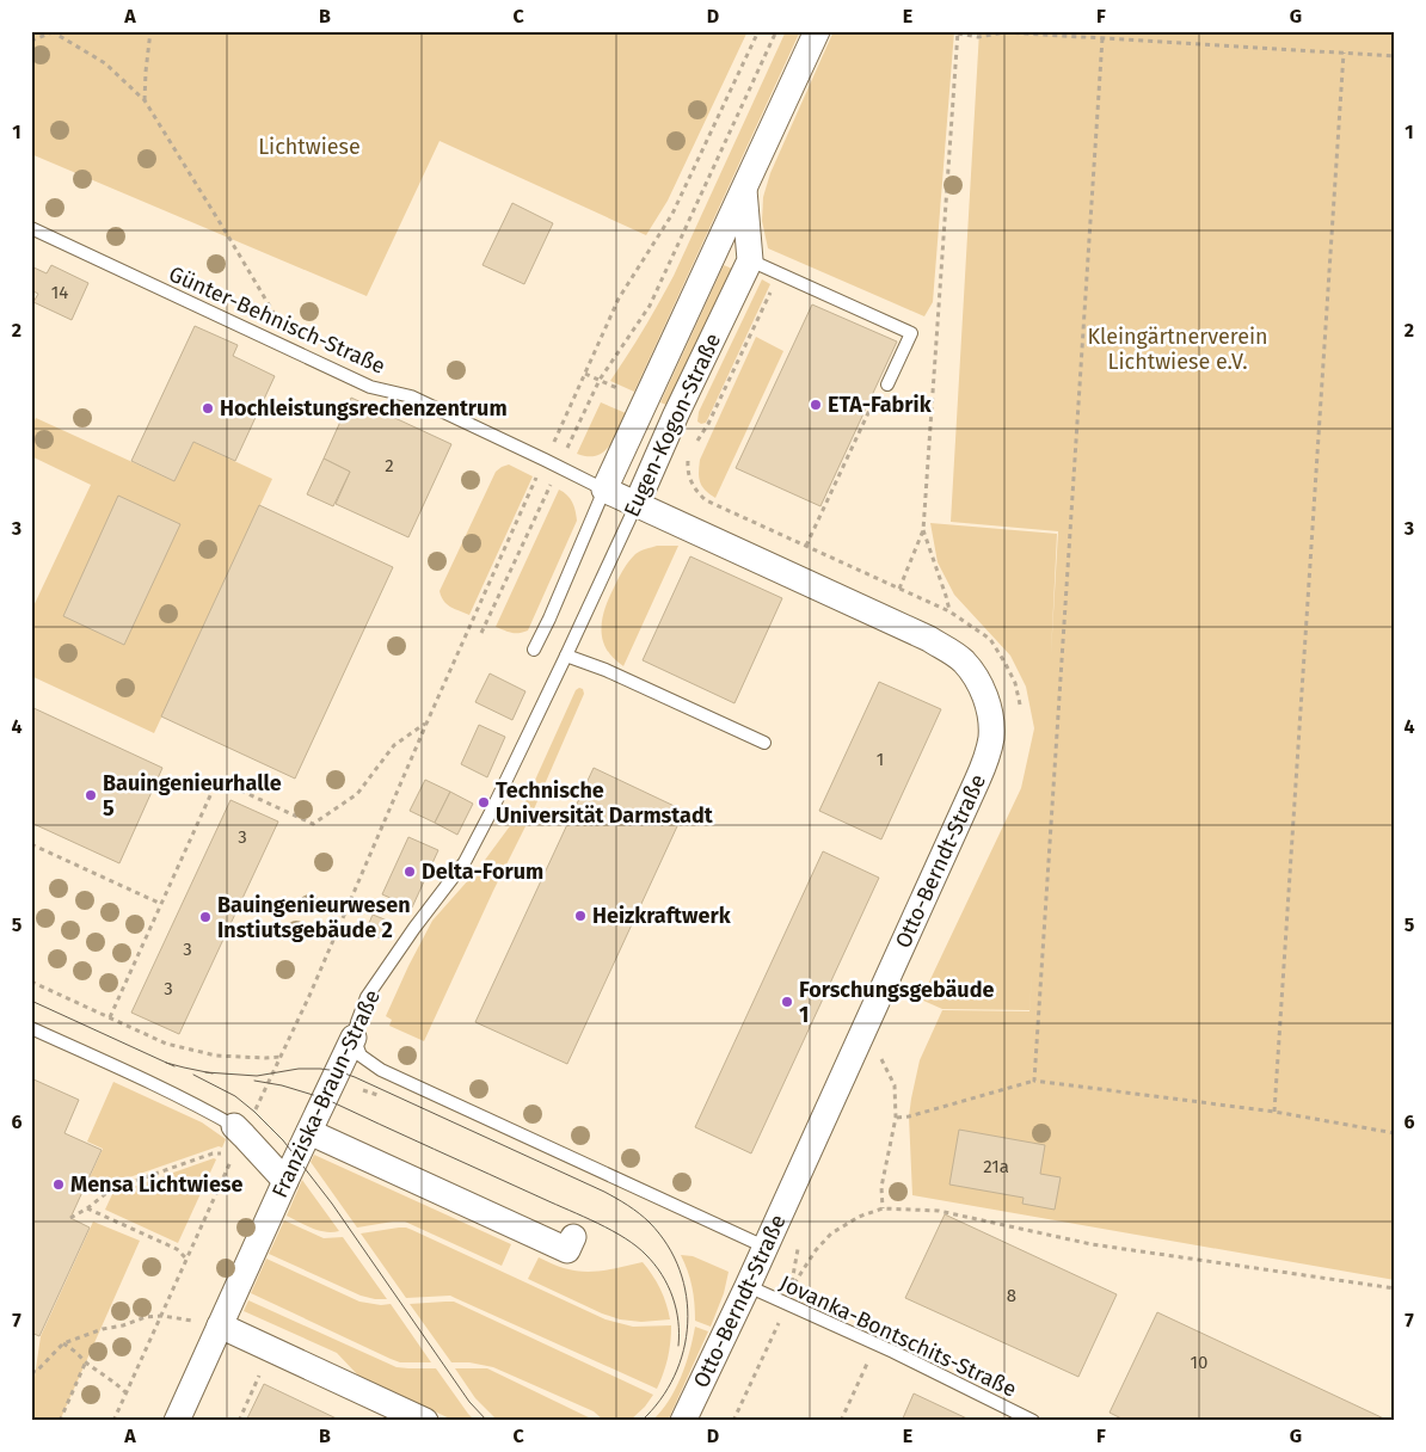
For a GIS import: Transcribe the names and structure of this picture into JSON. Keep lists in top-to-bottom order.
{
  "streets": {
    "street": ["Eugen-Kogon-Straße", "Otto-Berndt-Straße", "Franziska-Braun-Straße"],
    "lane": ["Günter-Behnisch-Straße", "Jovanka-Bontschits-Straße"]
  },
  "crossings": [
    ["Günter-Behnisch-Straße", "Eugen-Kogon-Straße"],
    ["Günter-Behnisch-Straße", "Otto-Berndt-Straße"],
    ["Eugen-Kogon-Straße", "Otto-Berndt-Straße"],
    ["Eugen-Kogon-Straße", "Franziska-Braun-Straße"],
    ["Otto-Berndt-Straße", "Jovanka-Bontschits-Straße"]
  ],
  "parks": ["Lichtwiese", "Kleingärtnerverein Lichtwiese e.V."],
  "places": [
    "ETA-Fabrik",
    "Hochleistungsrechenzentrum",
    "Bauingenieurhalle 5",
    "Technische Universität Darmstadt",
    "Delta-Forum",
    "Heizkraftwerk",
    "Bauingenieurwesen Instiutsgebäude 2",
    "Forschungsgebäude 1",
    "Mensa Lichtwiese"
  ],
  "house_numbers": [
    "14",
    "2",
    "1",
    "3",
    "3",
    "3",
    "21a",
    "8",
    "10"
  ],
  "grid": {
    "columns": [
      "A",
      "B",
      "C",
      "D",
      "E",
      "F",
      "G"
    ],
    "rows": [
      "1",
      "2",
      "3",
      "4",
      "5",
      "6",
      "7"
    ]
  }
}
